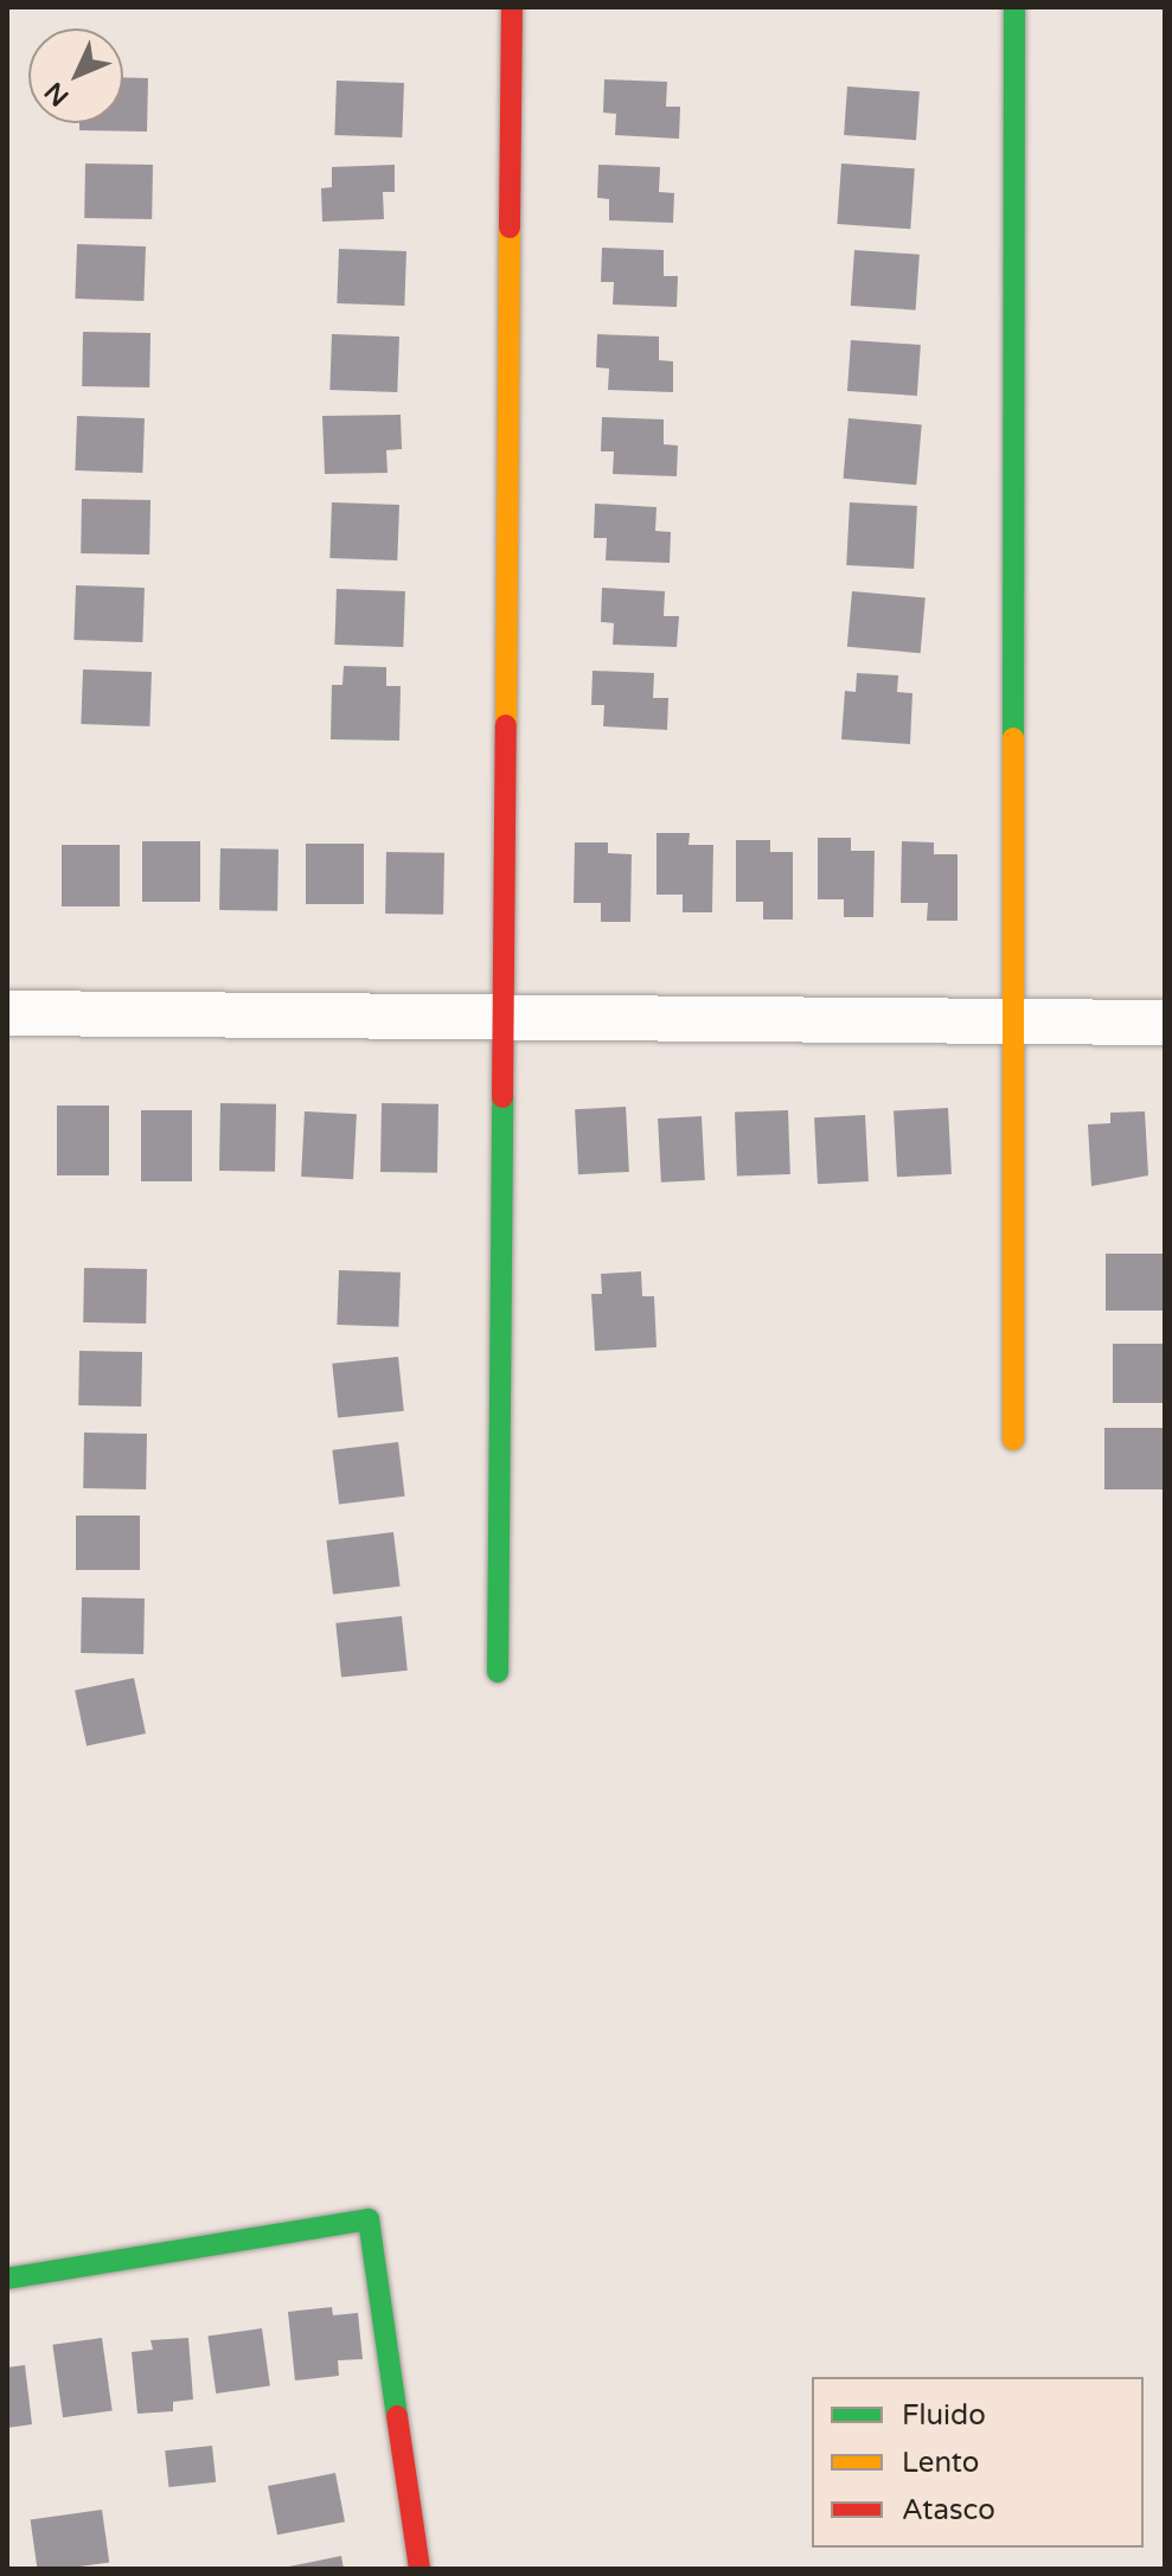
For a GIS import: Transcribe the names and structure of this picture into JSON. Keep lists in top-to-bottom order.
{
  "legend": ["Fluido", "Lento", "Atasco"],
  "north": "bottom left"
}
